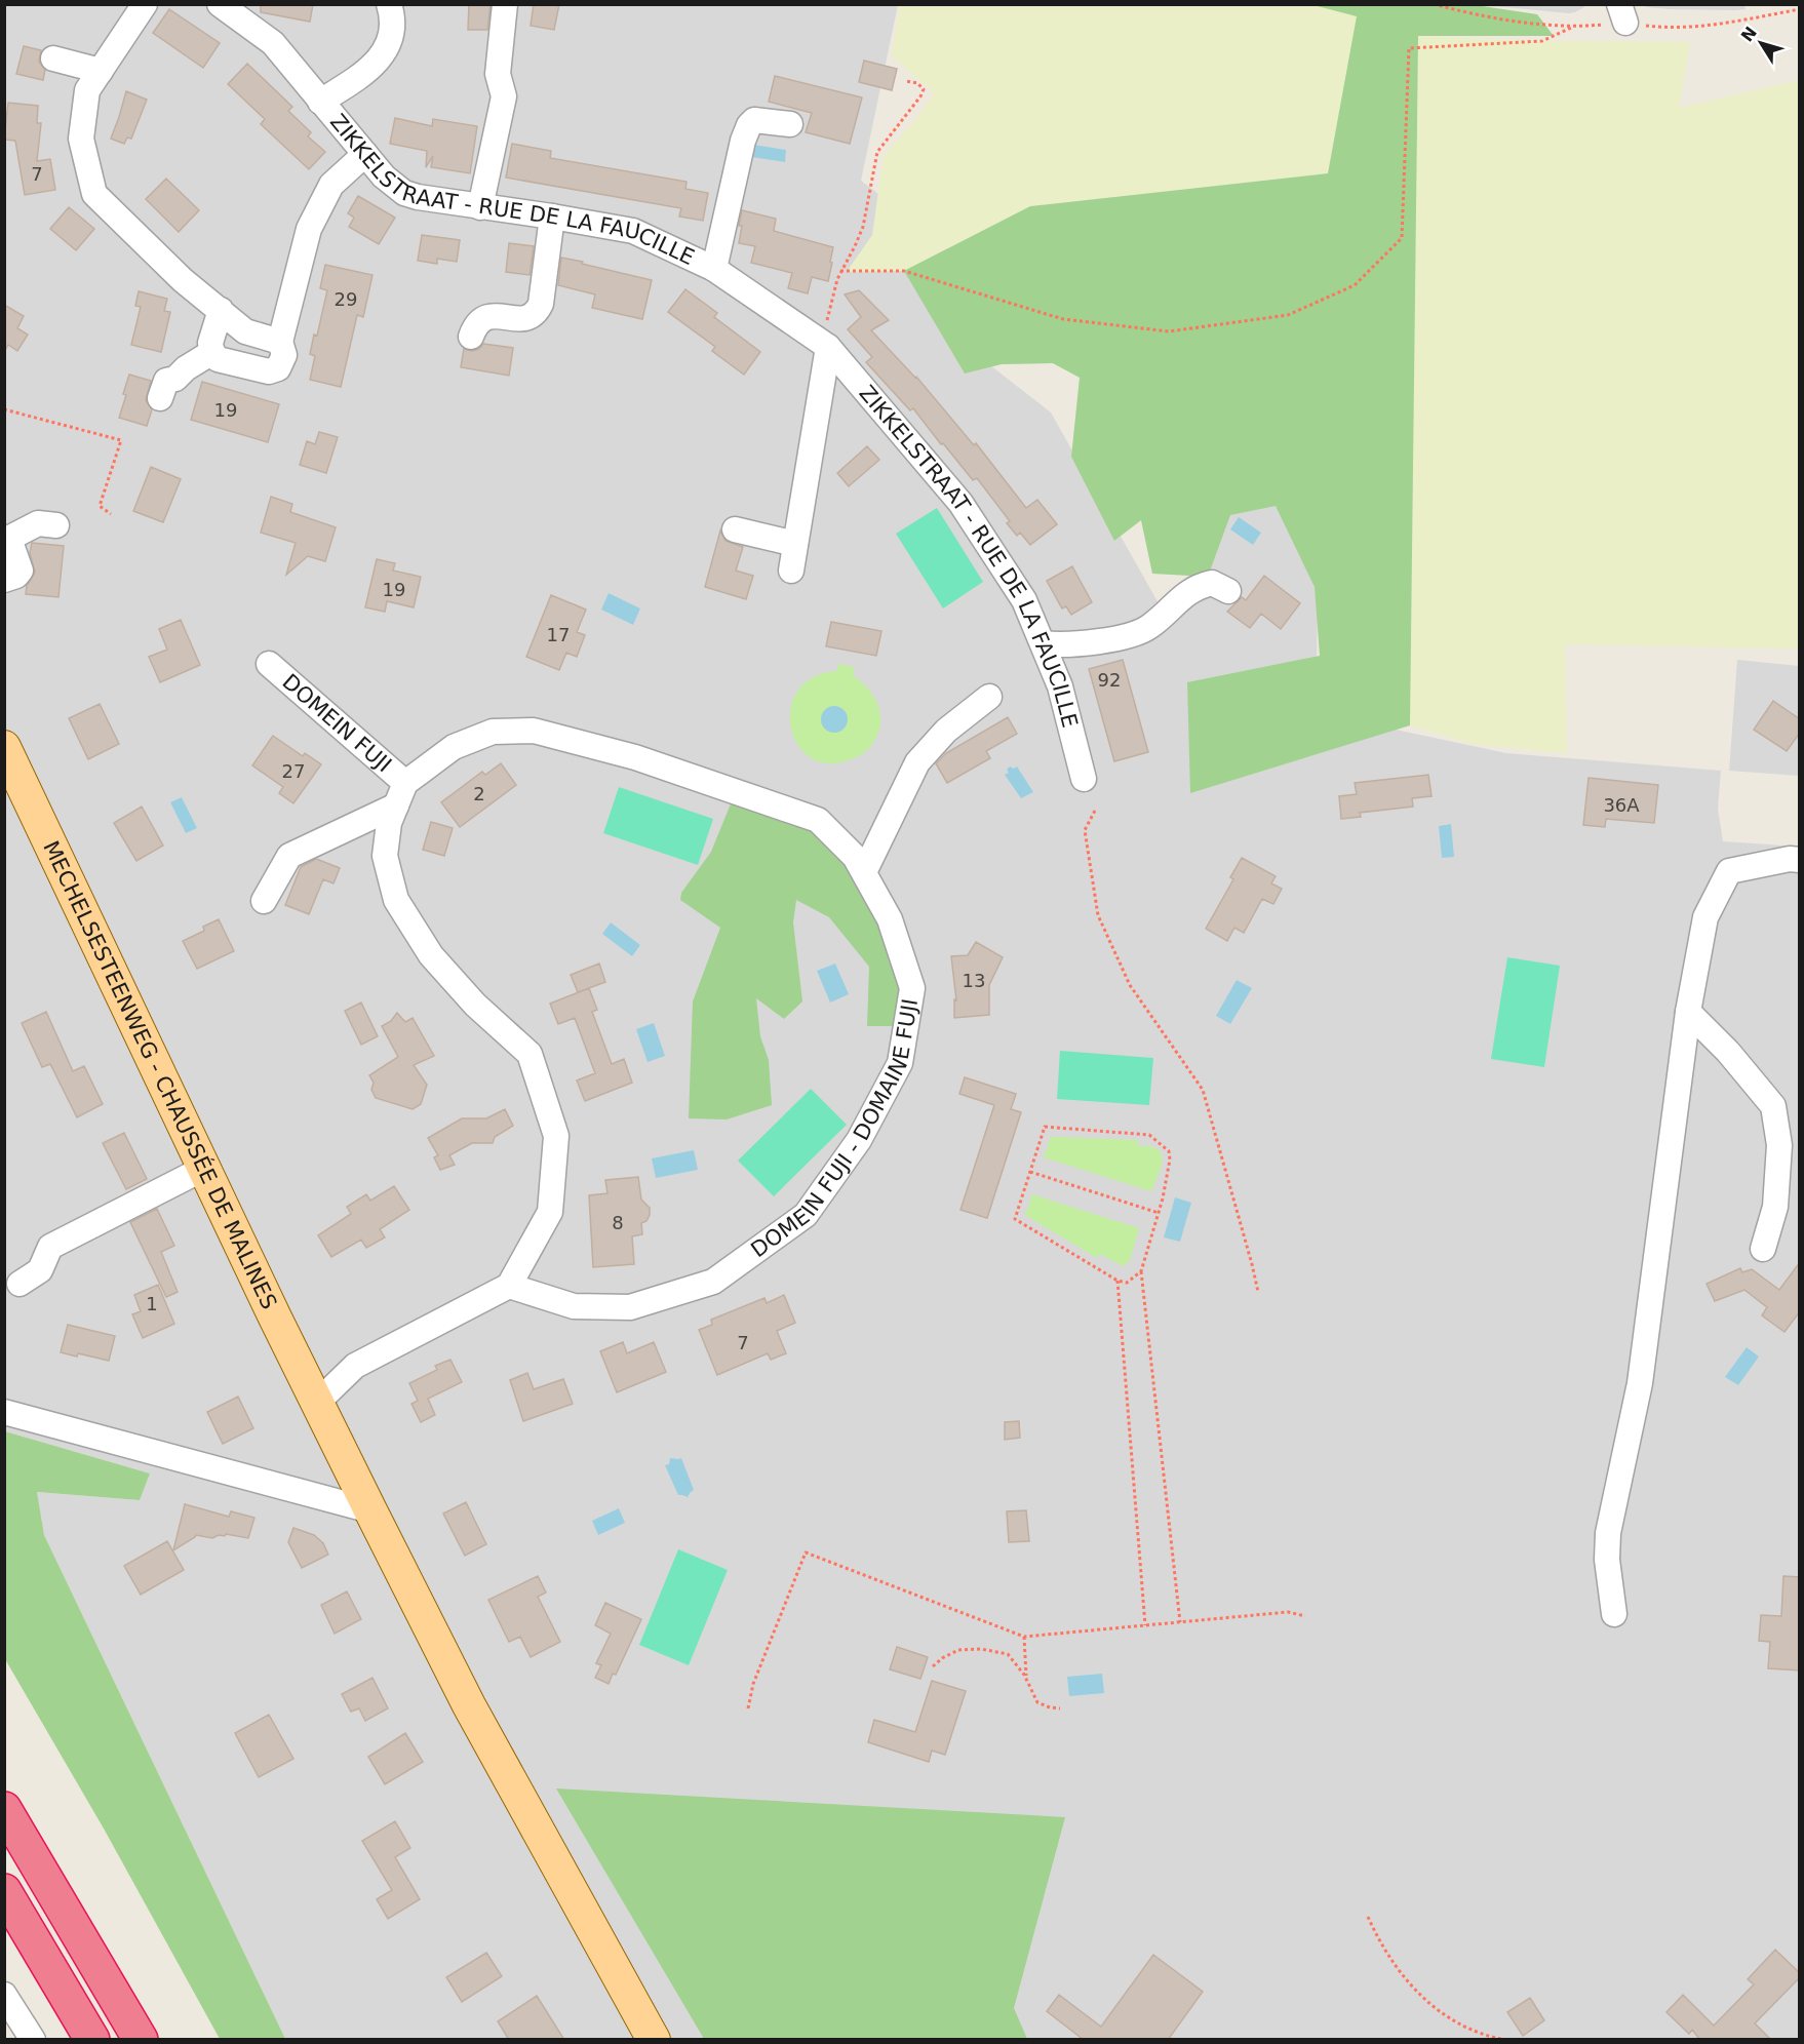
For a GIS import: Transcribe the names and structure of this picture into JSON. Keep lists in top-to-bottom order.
{
  "streets": {
    "main road": ["MECHELSESTEENWEG - CHAUSSÉE DE MALINES"],
    "street": ["ZIKKELSTRAAT - RUE DE LA FAUCILLE", "DOMEIN FUJI", "DOMEIN FUJI - DOMAINE FUJI"]
  },
  "crossings": [
    ["DOMEIN FUJI", "DOMEIN FUJI - DOMAINE FUJI"]
  ],
  "house_numbers": [
    "7",
    "29",
    "19",
    "19",
    "17",
    "92",
    "27",
    "2",
    "36A",
    "13",
    "8",
    "1",
    "7"
  ],
  "north": "top left"
}
